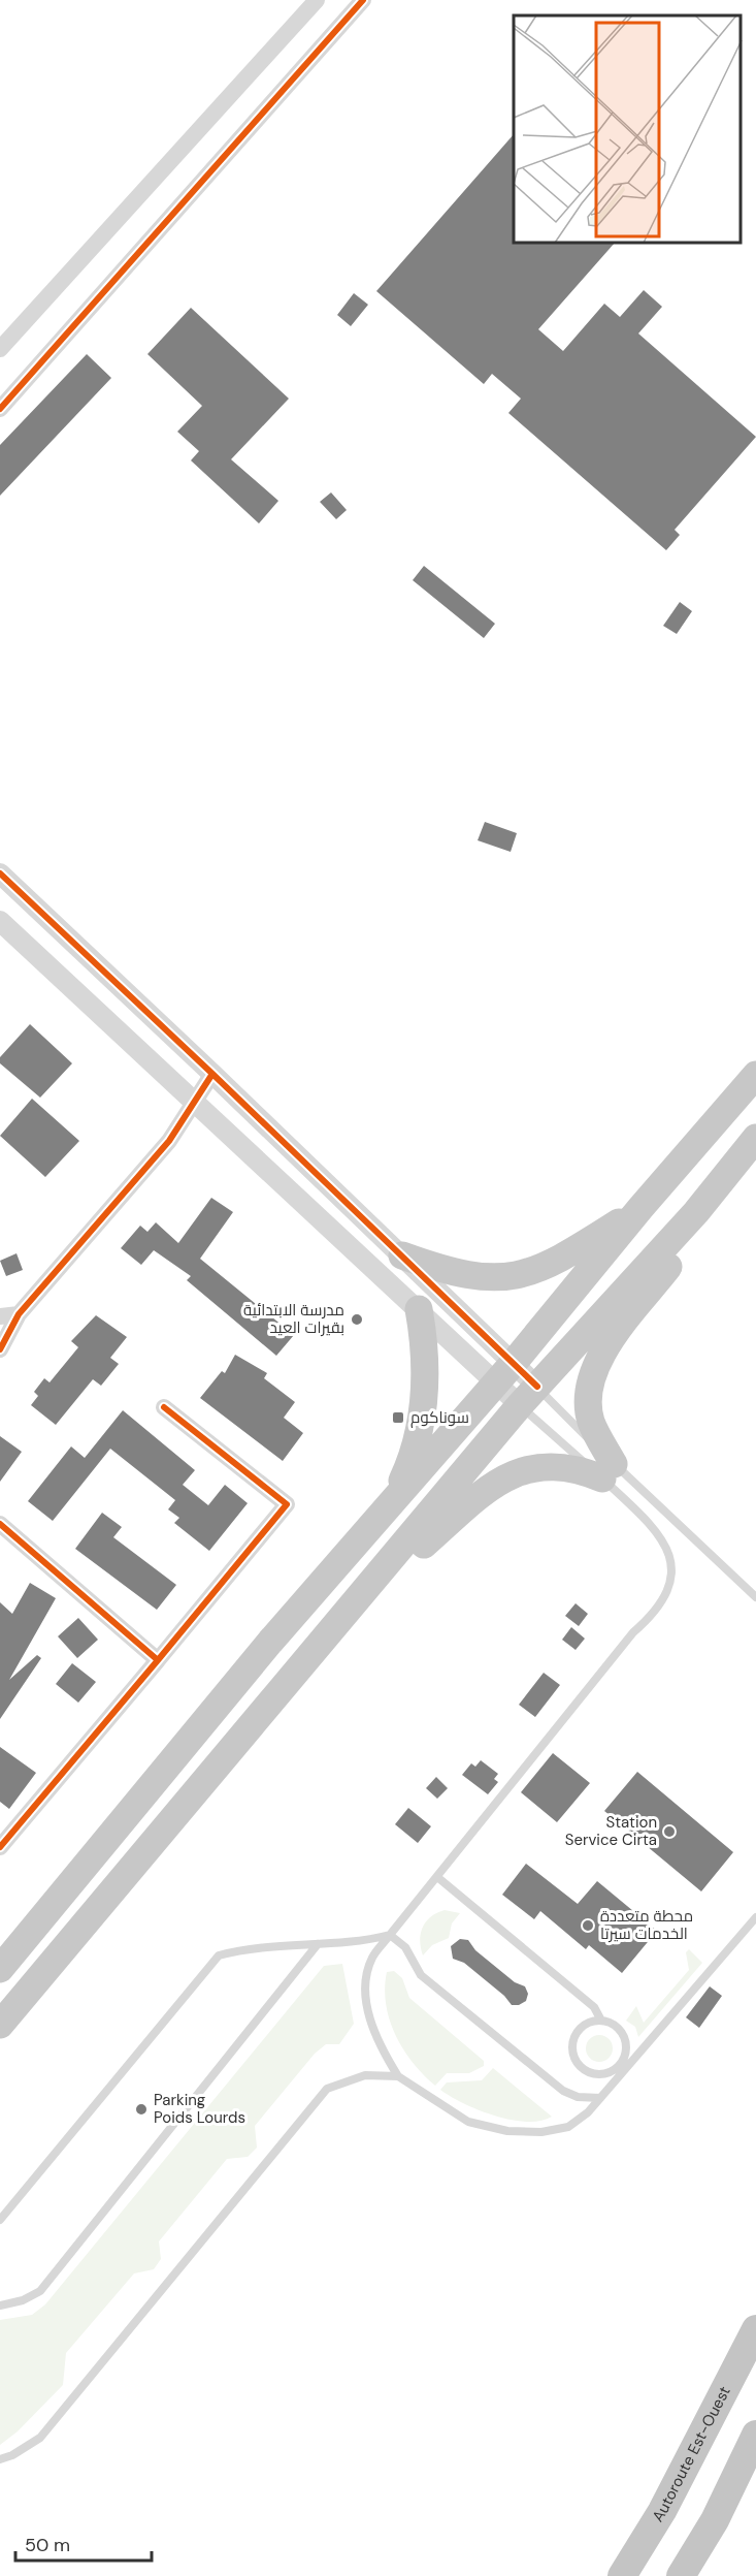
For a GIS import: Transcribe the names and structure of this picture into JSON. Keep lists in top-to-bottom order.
{
  "streets": {
    "highway": ["Autoroute Est-Ouest"]
  },
  "places": {
    "other": [
      "مدرسة الابتدائية بقيرات العيد",
      "Station Service Cirta",
      "محطة متعددة الخدمات سيرتا",
      "Parking Poids Lourds"
    ],
    "transit": ["سوناكوم"]
  },
  "scale_bar": "50 m"
}
